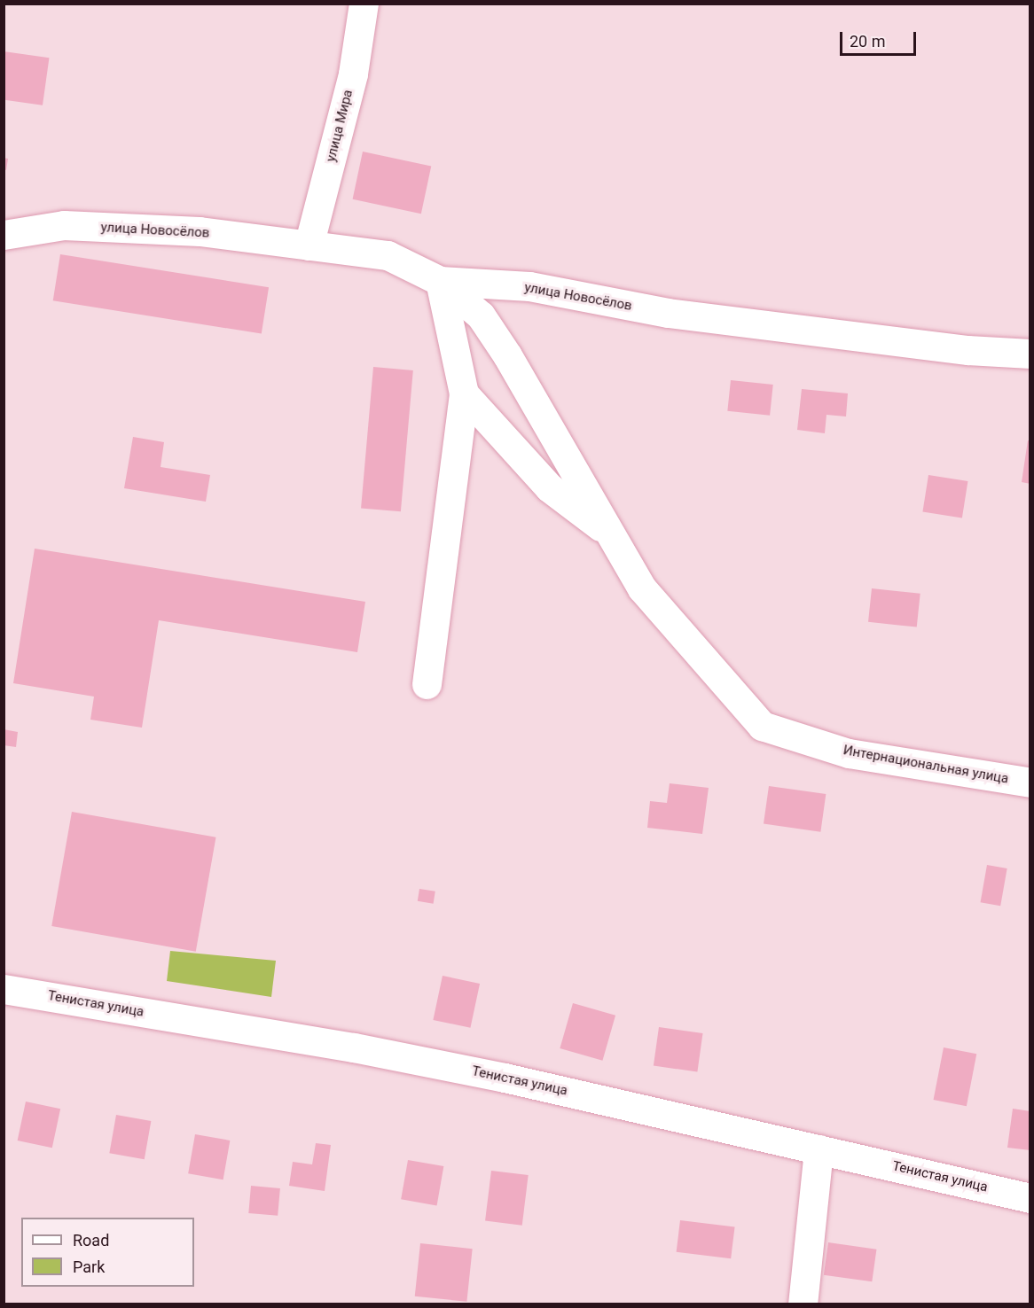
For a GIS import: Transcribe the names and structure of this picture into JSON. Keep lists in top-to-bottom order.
{
  "streets": {
    "street": [
      "улица Мира",
      "улица Новосёлов",
      "Интернациональная улица",
      "Тенистая улица"
    ]
  },
  "crossings": [
    ["улица Мира", "улица Новосёлов"]
  ],
  "legend": ["Road", "Park"],
  "scale_bar": "20 m"
}
